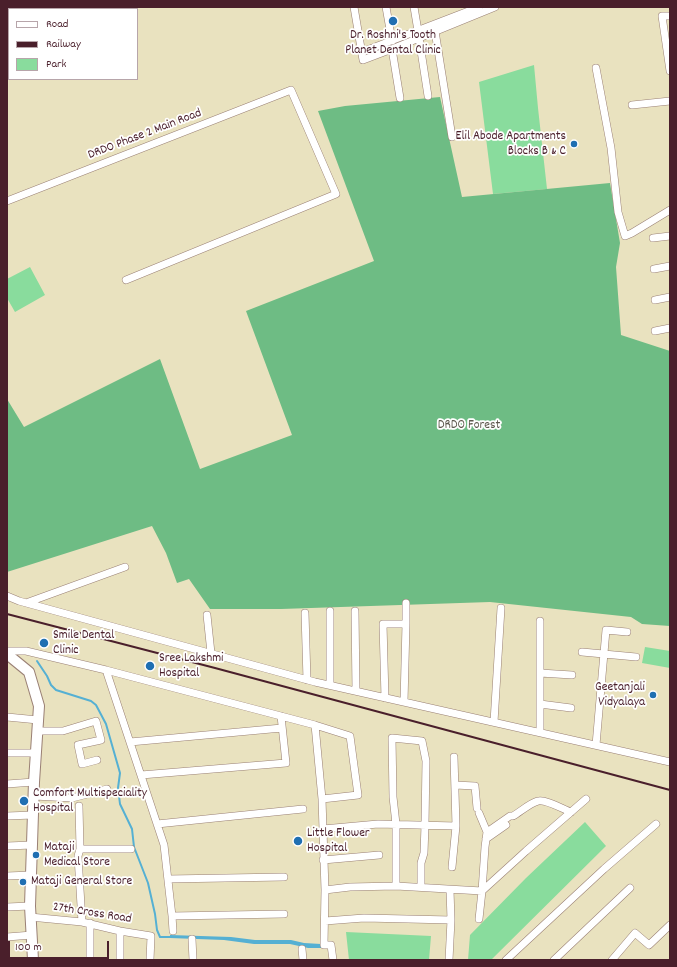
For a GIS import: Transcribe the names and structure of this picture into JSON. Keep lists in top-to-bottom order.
{
  "streets": {
    "street": ["DRDO Phase 2 Main Road", "27th Cross Road"]
  },
  "parks": ["DRDO Forest"],
  "places": [
    "Dr. Roshni's Tooth Planet Dental Clinic",
    "Elil Abode Apartments Blocks B & C",
    "Smile Dental Clinic",
    "Sree Lakshmi Hospital",
    "Geetanjali Vidyalaya",
    "Comfort Multispeciality Hospital",
    "Little Flower Hospital",
    "Mataji Medical Store",
    "Mataji General Store"
  ],
  "legend": ["Road", "Railway", "Park"],
  "scale_bar": "100 m"
}
